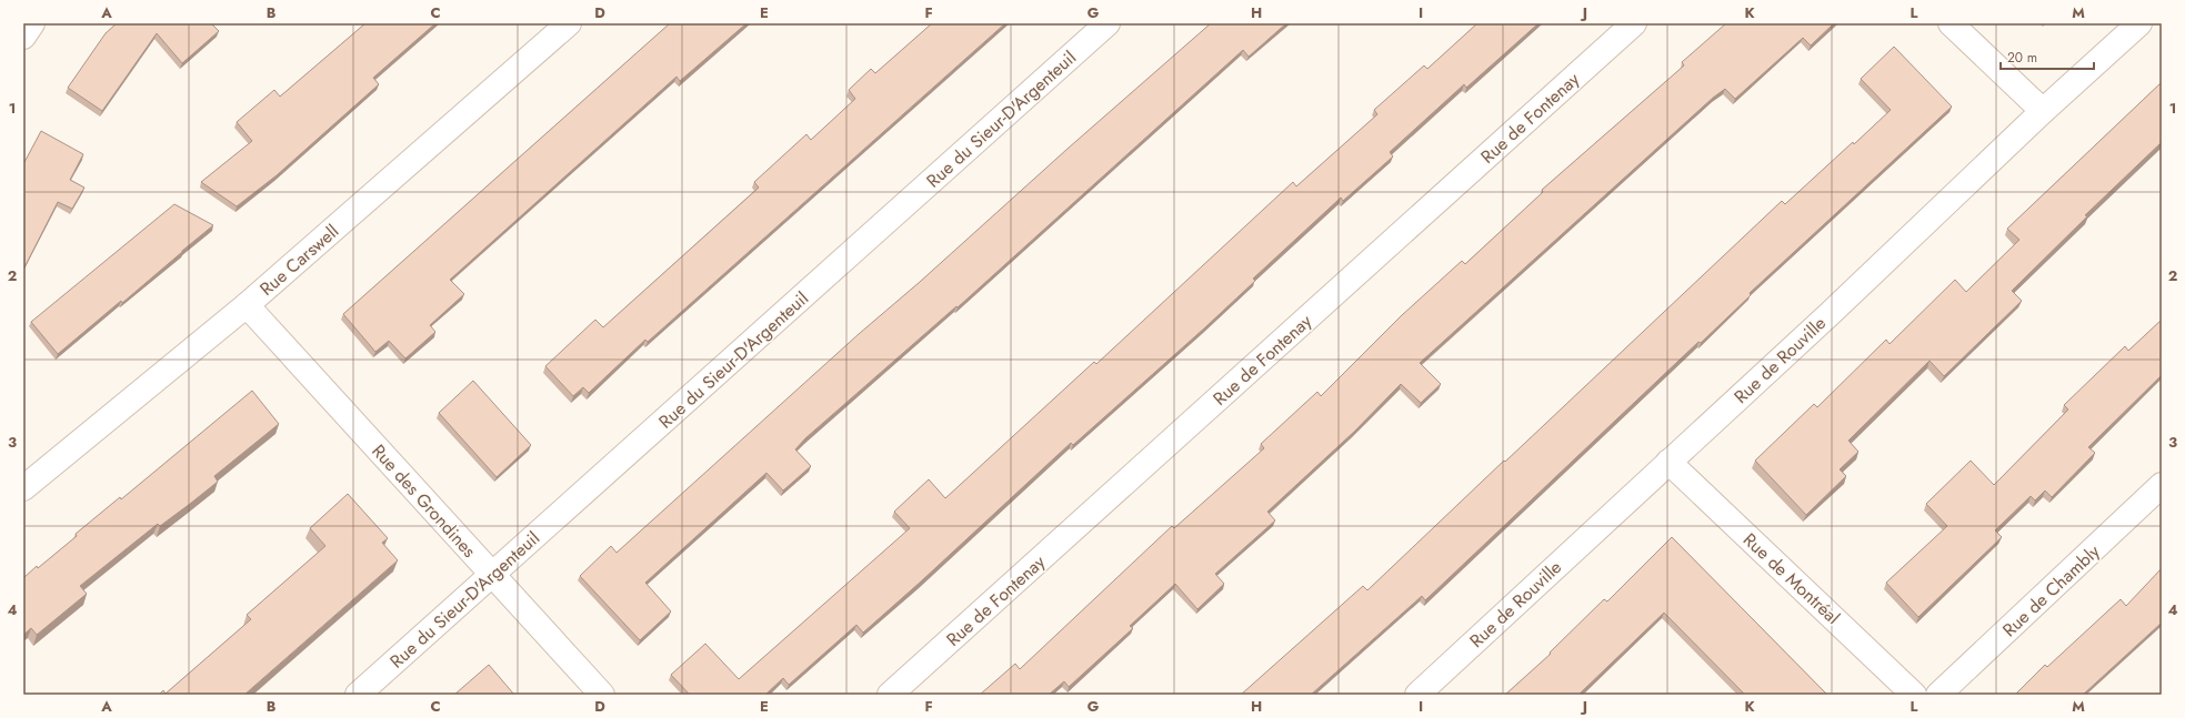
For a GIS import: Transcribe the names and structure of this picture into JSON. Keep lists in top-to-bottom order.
{
  "streets": {
    "street": [
      "Rue de Fontenay",
      "Rue du Sieur-D'Argenteuil",
      "Rue Carswell",
      "Rue de Rouville",
      "Rue des Grondines",
      "Rue de Montréal",
      "Rue de Chambly"
    ]
  },
  "crossings": [
    ["Rue du Sieur-D'Argenteuil", "Rue des Grondines"],
    ["Rue Carswell", "Rue des Grondines"],
    ["Rue de Rouville", "Rue de Montréal"]
  ],
  "scale_bar": "20 m",
  "grid": {
    "columns": [
      "A",
      "B",
      "C",
      "D",
      "E",
      "F",
      "G",
      "H",
      "I",
      "J",
      "K",
      "L",
      "M"
    ],
    "rows": [
      "1",
      "2",
      "3",
      "4"
    ]
  }
}
